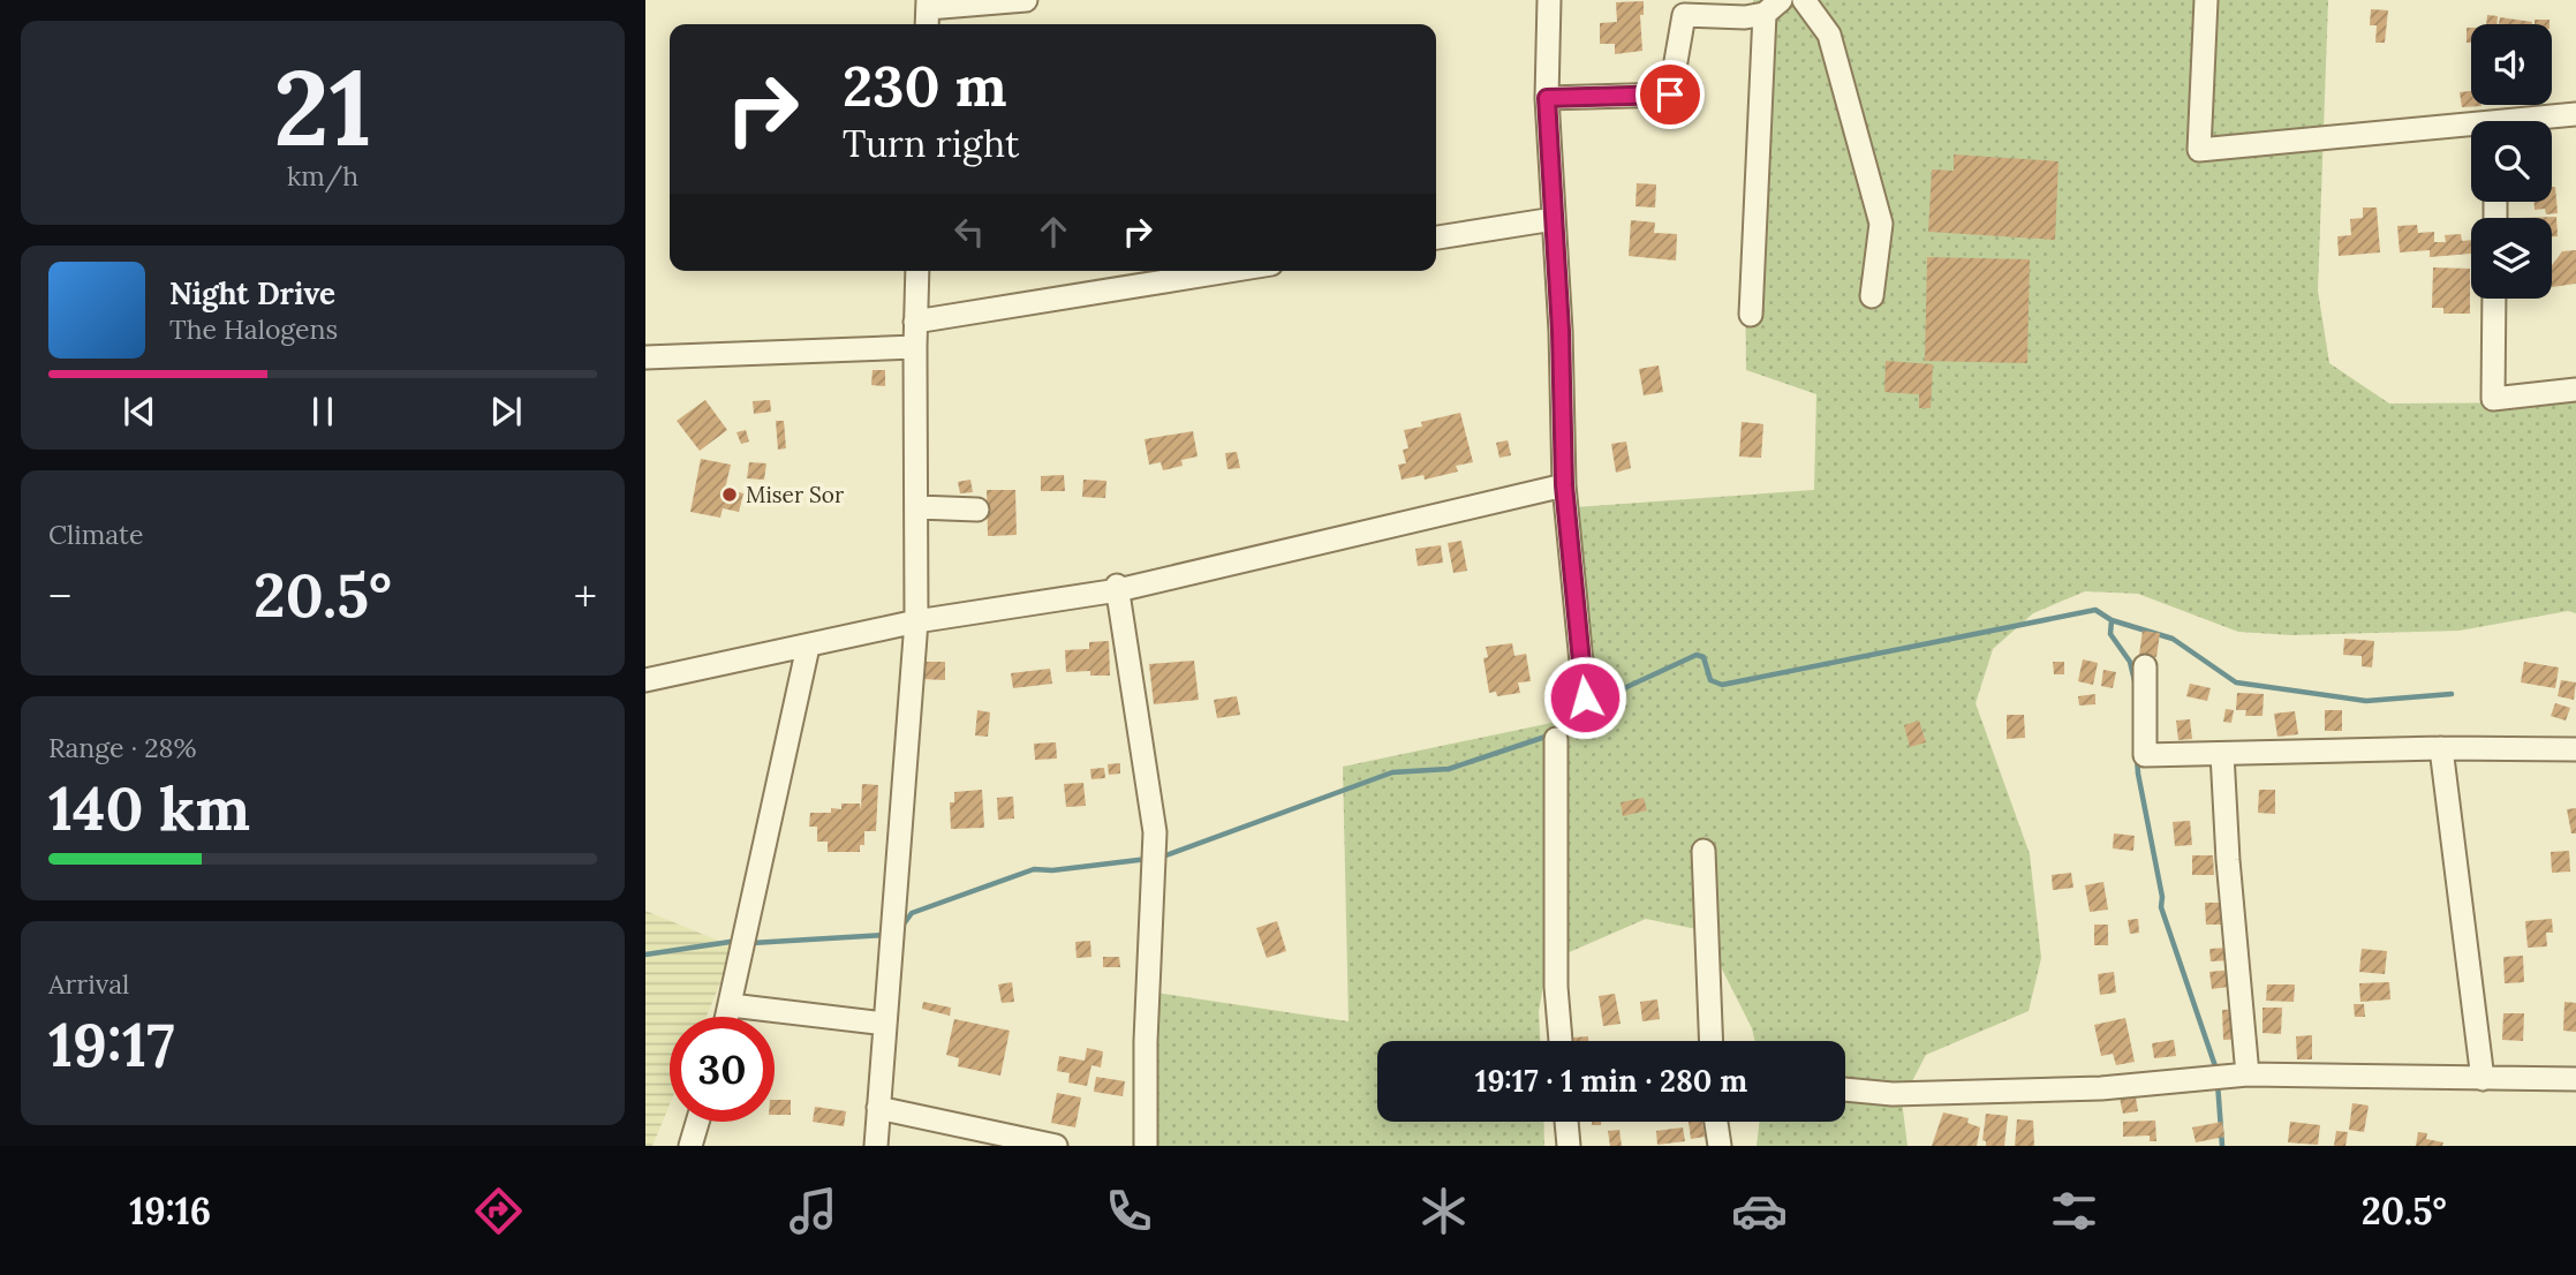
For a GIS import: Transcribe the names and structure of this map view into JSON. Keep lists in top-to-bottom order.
{
  "places": ["Miser Sor"],
  "page": {
    "tile": [
      ["21", "km/h"],
      "Climate",
      ["Range · 28%", "140 km"],
      ["Arrival", "19:17"]
    ],
    "turn": ["230 m", "Turn right"],
    "song": ["Night Drive", "The Halogens"],
    "heat": ["−", "20.5°", "+"],
    "limit": "30",
    "trip": "19:17 · 1 min · 280 m",
    "tabs": ["19:16", "20.5°"]
  }
}
